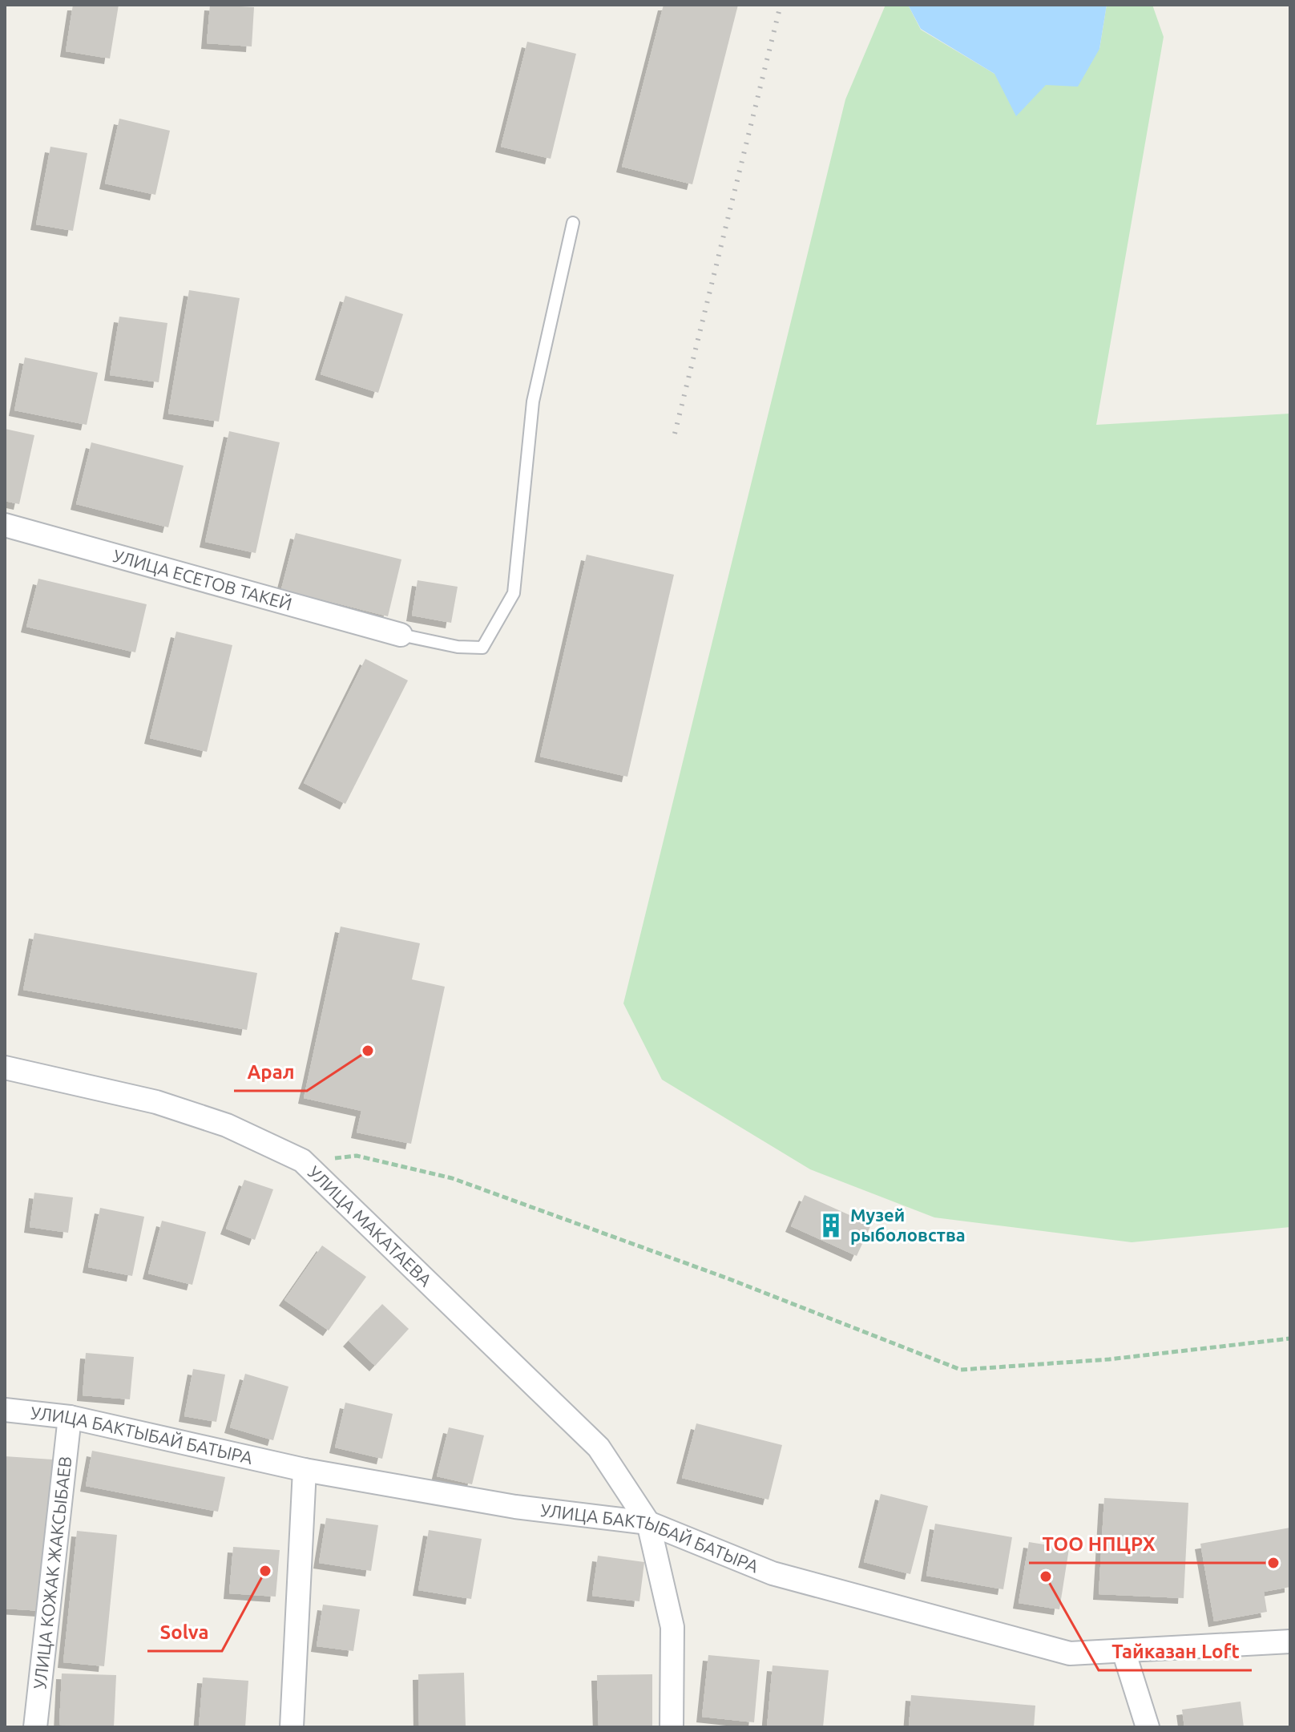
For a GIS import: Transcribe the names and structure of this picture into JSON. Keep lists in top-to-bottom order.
{
  "streets": {
    "street": [
      "УЛИЦА ЕСЕТОВ ТАКЕЙ",
      "УЛИЦА МАКАТАЕВА",
      "УЛИЦА БАКТЫБАЙ БАТЫРА",
      "УЛИЦА КОЖАК ЖАКСЫБАЕВ"
    ]
  },
  "crossings": [
    ["УЛИЦА МАКАТАЕВА", "УЛИЦА БАКТЫБАЙ БАТЫРА"],
    ["УЛИЦА БАКТЫБАЙ БАТЫРА", "УЛИЦА КОЖАК ЖАКСЫБАЕВ"]
  ],
  "places": {
    "other": [
      "Арал",
      "ТОО НПЦРХ",
      "Solva",
      "Тайказан Loft"
    ],
    "building": ["Музей рыболовства"]
  }
}
